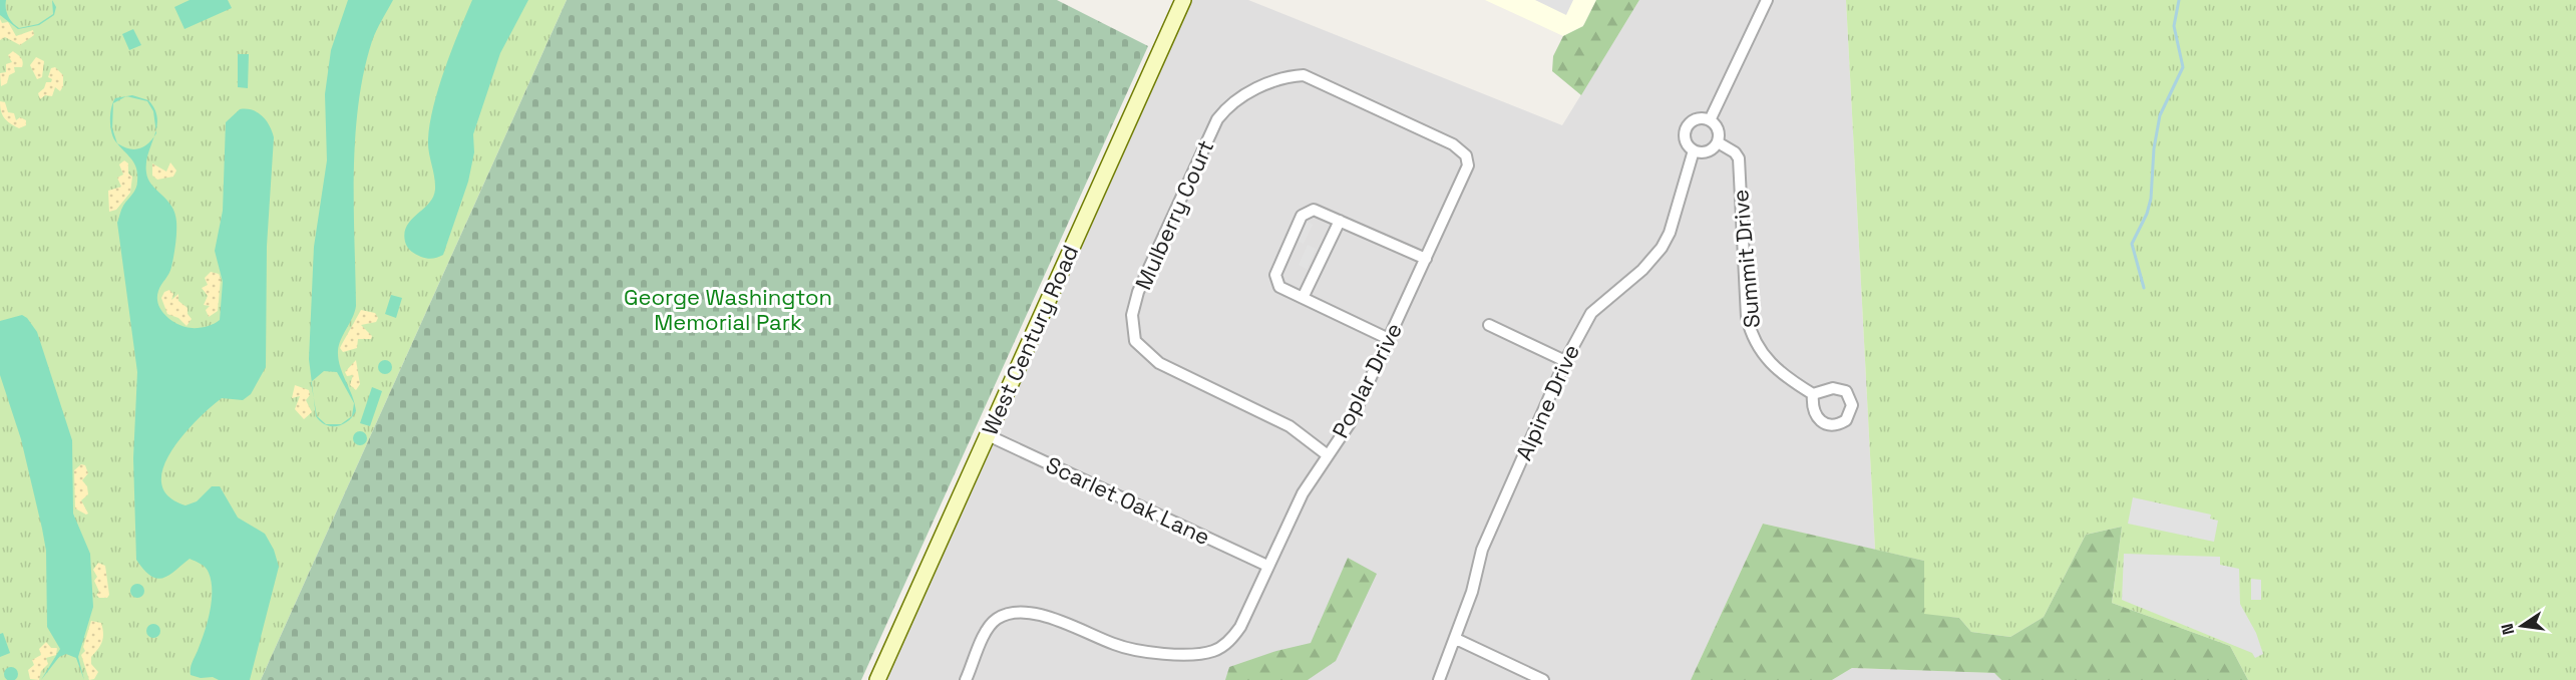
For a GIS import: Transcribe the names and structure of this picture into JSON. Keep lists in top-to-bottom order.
{
  "streets": {
    "main road": ["West Century Road"],
    "street": [
      "Mulberry Court",
      "Summit Drive",
      "Poplar Drive",
      "Alpine Drive",
      "Scarlet Oak Lane"
    ]
  },
  "crossings": [
    ["Mulberry Court", "Poplar Drive"],
    ["Summit Drive", "Alpine Drive"],
    ["West Century Road", "Scarlet Oak Lane"],
    ["Poplar Drive", "Scarlet Oak Lane"]
  ],
  "parks": ["George Washington Memorial Park"],
  "north": "left"
}
